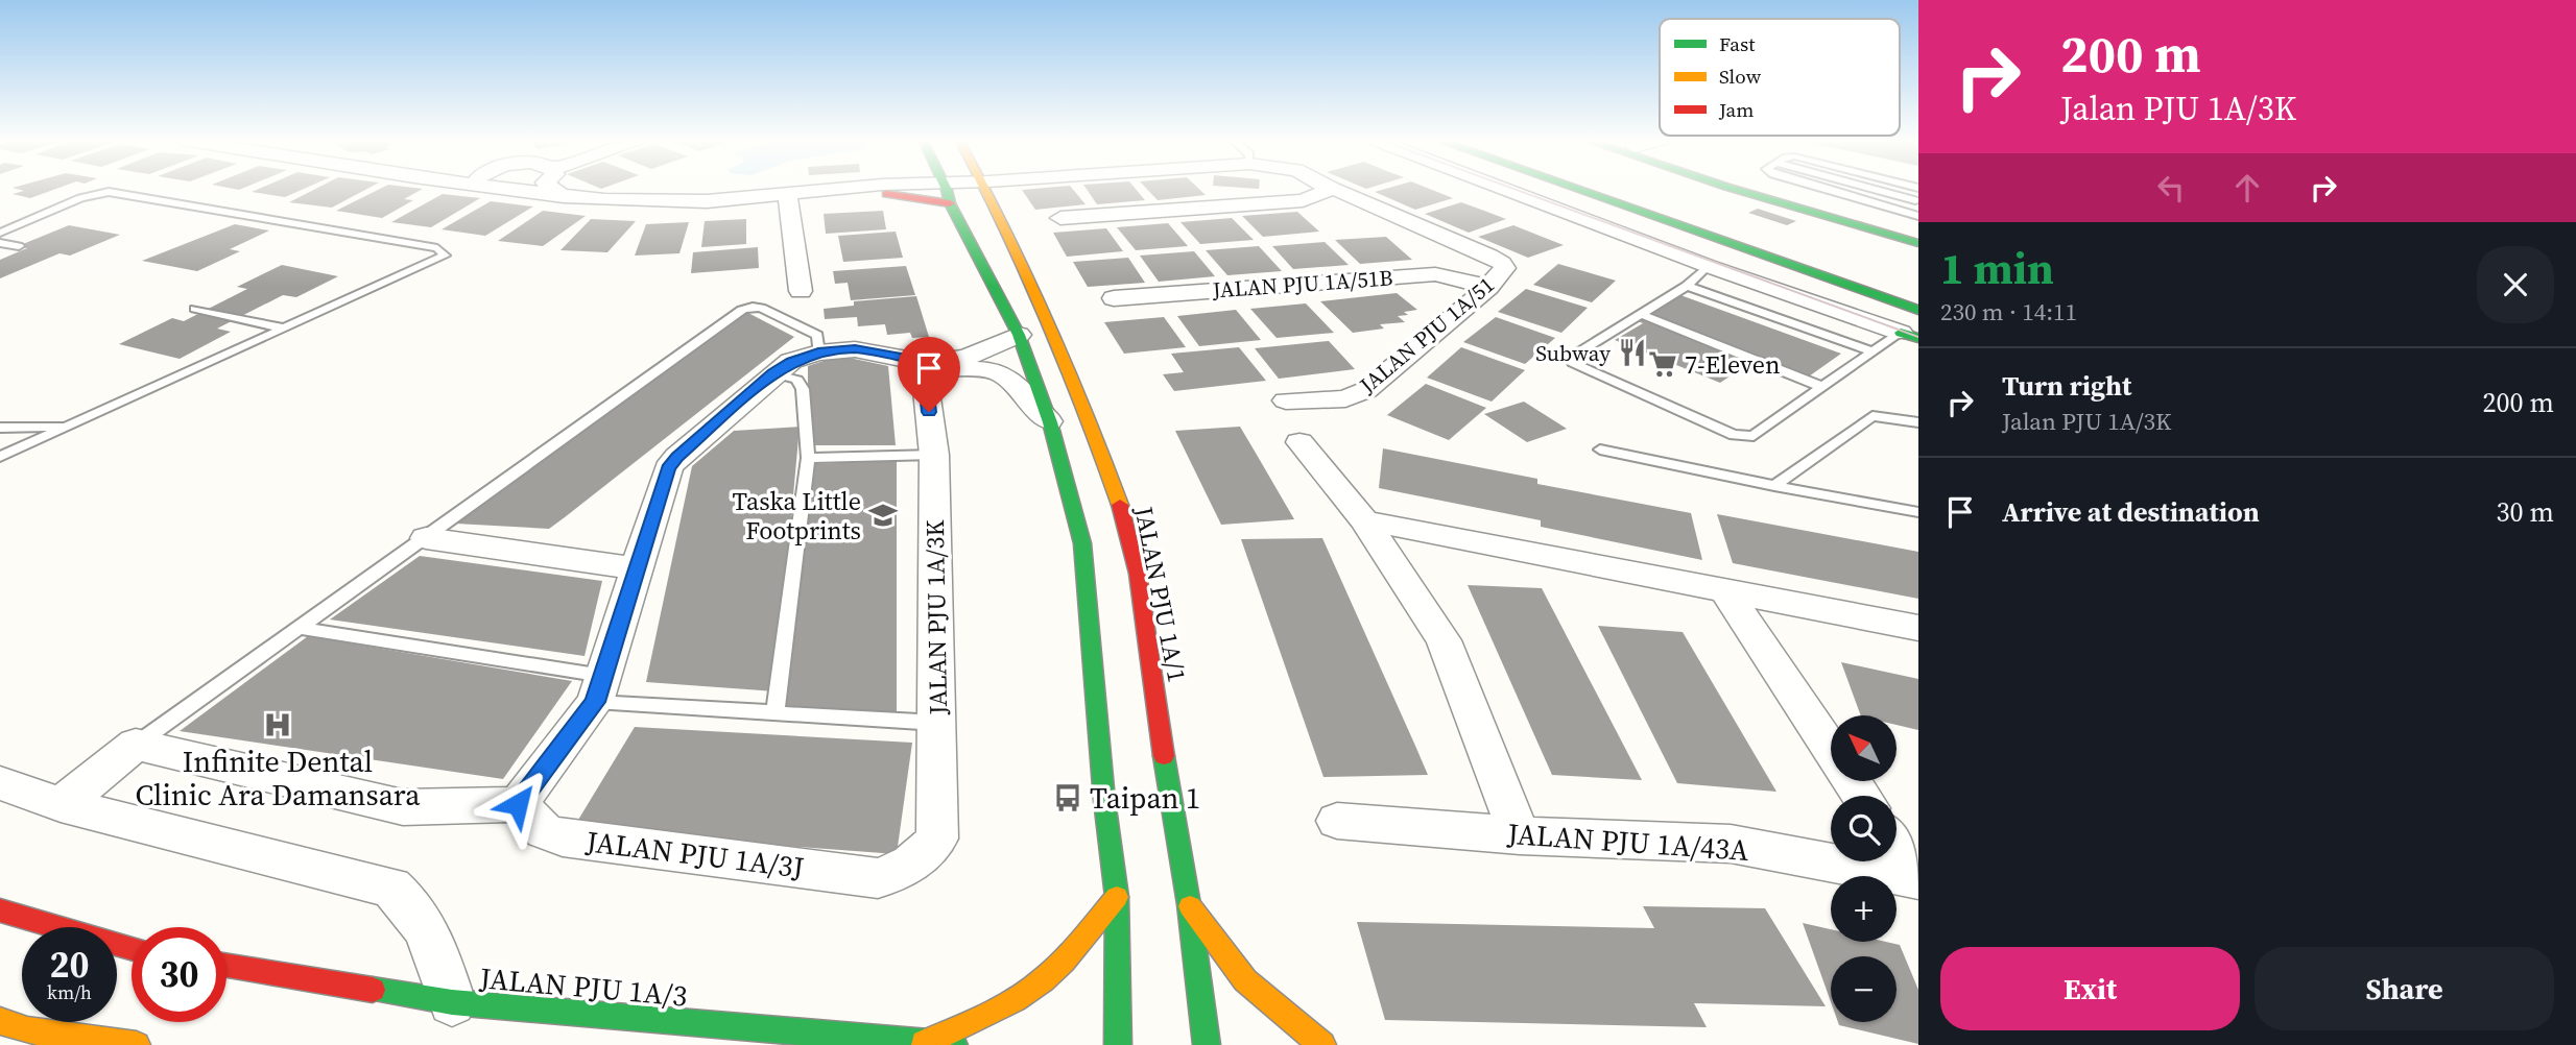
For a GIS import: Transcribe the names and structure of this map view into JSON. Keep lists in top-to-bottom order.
{
  "streets": {
    "main road": ["JALAN PJU 1A/1", "JALAN PJU 1A/3"],
    "street": [
      "JALAN PJU 1A/51B",
      "JALAN PJU 1A/51",
      "JALAN PJU 1A/3K",
      "JALAN PJU 1A/43A",
      "JALAN PJU 1A/3J"
    ]
  },
  "crossings": [
    ["JALAN PJU 1A/51B", "JALAN PJU 1A/51"],
    ["JALAN PJU 1A/3K", "JALAN PJU 1A/3J"]
  ],
  "places": {
    "restaurant": ["Subway"],
    "supermarket": ["7-Eleven"],
    "school or university": ["Taska Little Footprints"],
    "hospital": ["Infinite Dental Clinic Ara Damansara"],
    "bus stop": ["Taipan 1"]
  },
  "legend": ["Fast", "Slow", "Jam"],
  "north": "top left",
  "page": {
    "turn": ["200 m", "Jalan PJU 1A/3K"],
    "heading": ["1 min", "230 m · 14:11"],
    "list": [
      {
        "name": "Turn right",
        "note": "Jalan PJU 1A/3K",
        "value": "200 m"
      },
      {
        "name": "Arrive at destination",
        "value": "30 m"
      }
    ],
    "map_buttons": ["+", "−"],
    "speed": "20 km/h",
    "limit": "30",
    "buttons": ["Exit", "Share"]
  }
}
